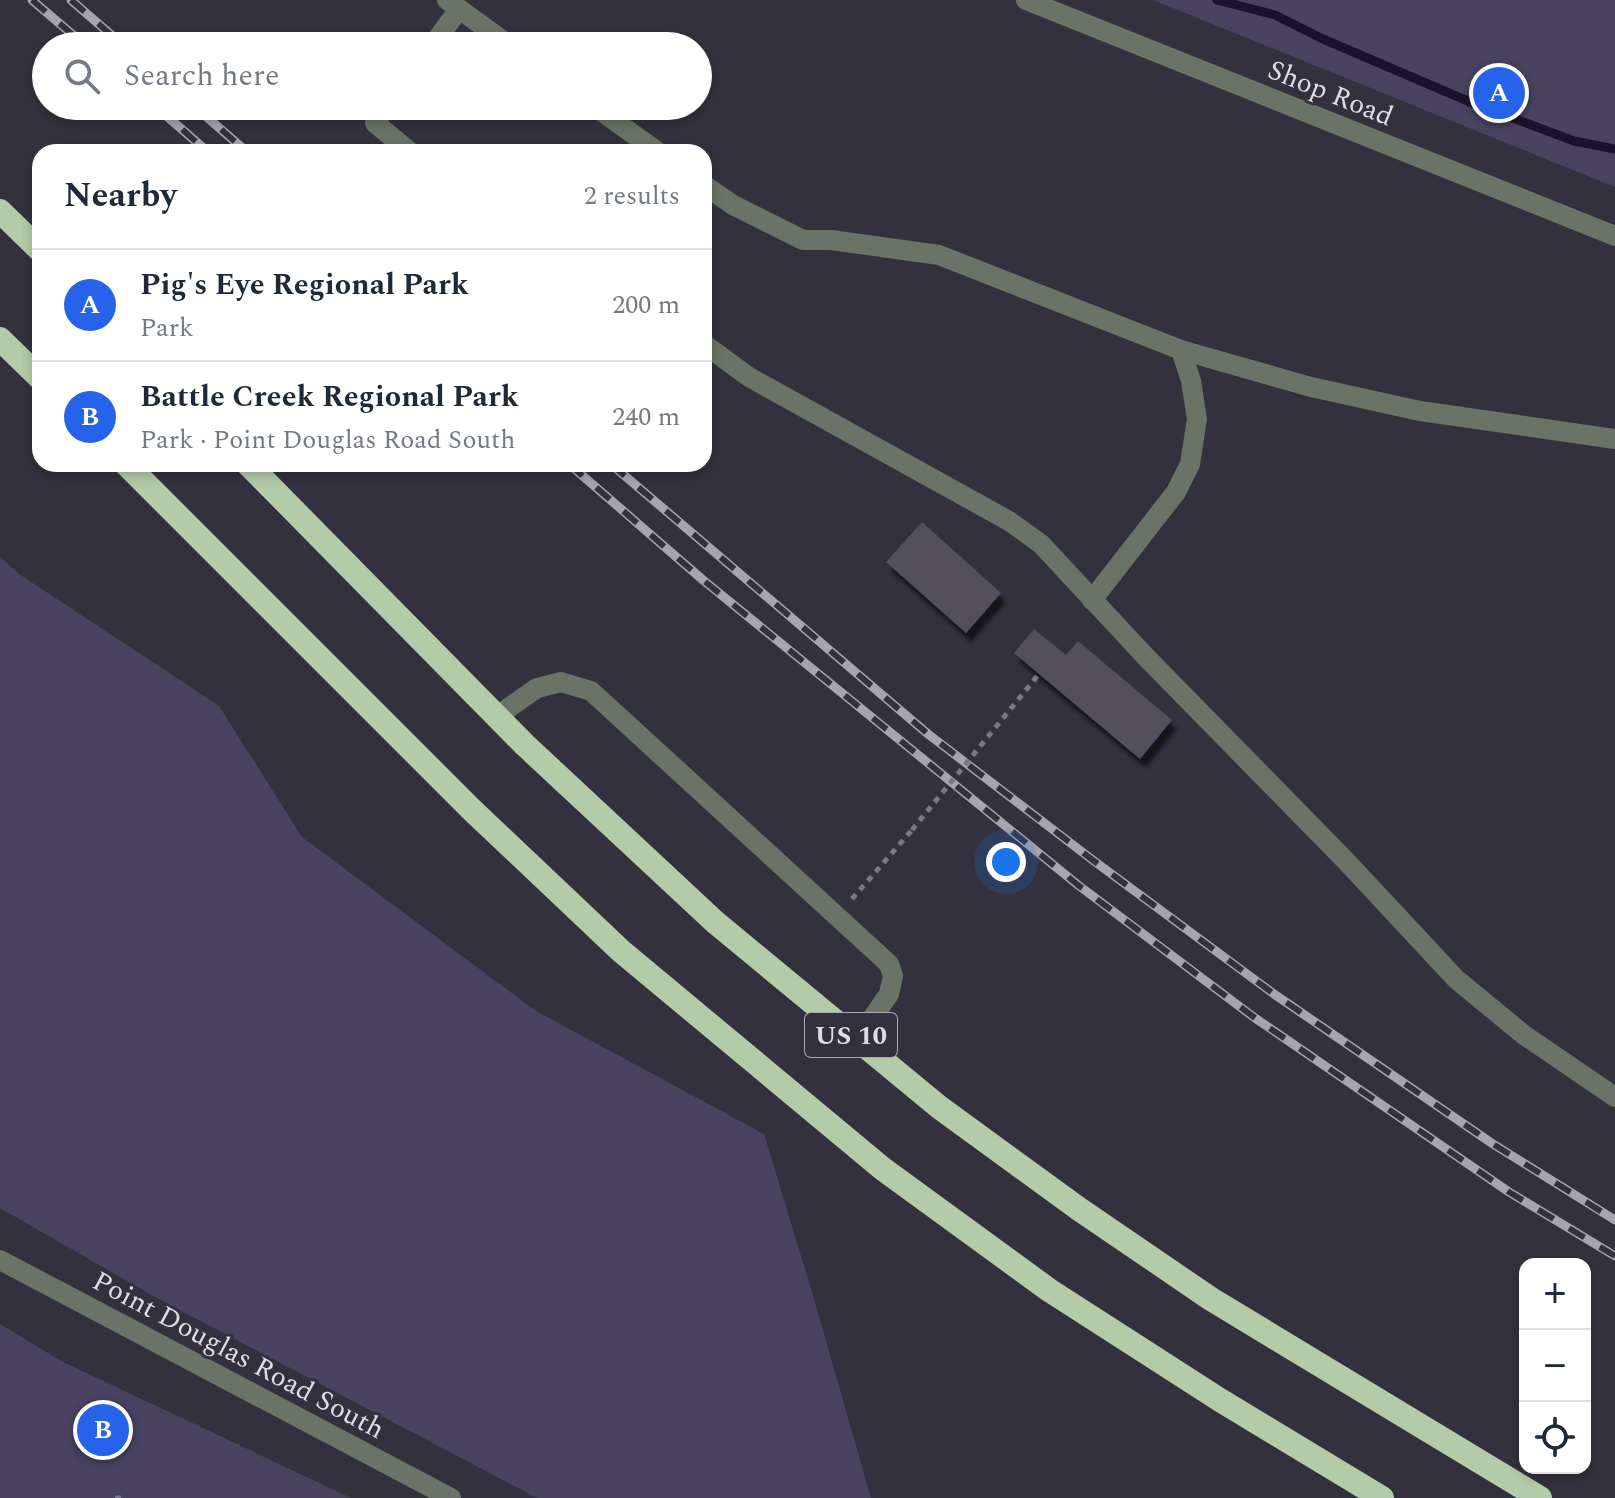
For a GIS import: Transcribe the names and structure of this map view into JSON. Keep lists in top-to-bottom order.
{
  "streets": {
    "highway": ["US 10"],
    "street": ["Shop Road", "Point Douglas Road South"]
  },
  "page": {
    "search": "Search here",
    "pins": ["A", "B"],
    "heading": ["Nearby", "2 results"],
    "list": [
      {
        "mark": "A",
        "name": "Pig's Eye Regional Park",
        "note": "Park",
        "value": "200 m"
      },
      {
        "mark": "B",
        "name": "Battle Creek Regional Park",
        "note": "Park · Point Douglas Road South",
        "value": "240 m"
      }
    ],
    "map_buttons": ["+", "−"]
  }
}
